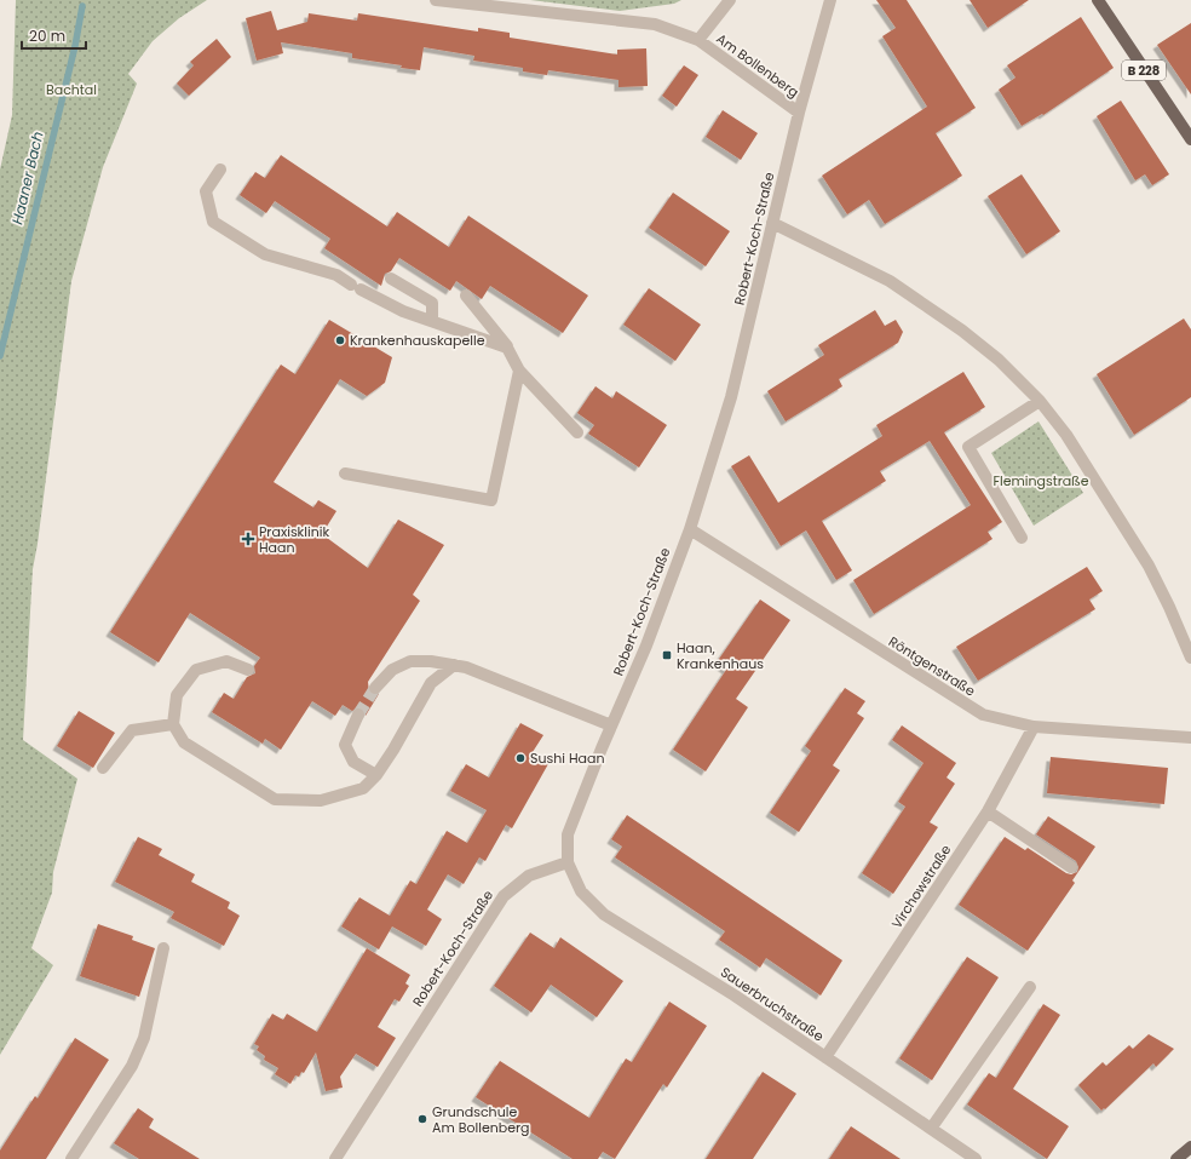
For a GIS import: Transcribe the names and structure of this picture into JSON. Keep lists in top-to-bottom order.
{
  "streets": {
    "main road": ["B 228"],
    "street": [
      "Am Bollenberg",
      "Robert-Koch-Straße",
      "Röntgenstraße",
      "Virchowstraße",
      "Sauerbruchstraße"
    ]
  },
  "crossings": [
    ["Am Bollenberg", "Robert-Koch-Straße"],
    ["Robert-Koch-Straße", "Röntgenstraße"],
    ["Robert-Koch-Straße", "Sauerbruchstraße"],
    ["Röntgenstraße", "Virchowstraße"],
    ["Virchowstraße", "Sauerbruchstraße"]
  ],
  "water": ["Haaner Bach"],
  "parks": ["Bachtal", "Flemingstraße"],
  "places": {
    "other": ["Krankenhauskapelle", "Sushi Haan", "Grundschule Am Bollenberg"],
    "health": ["Praxisklinik Haan"],
    "transit": ["Haan, Krankenhaus"]
  },
  "scale_bar": "20 m"
}
